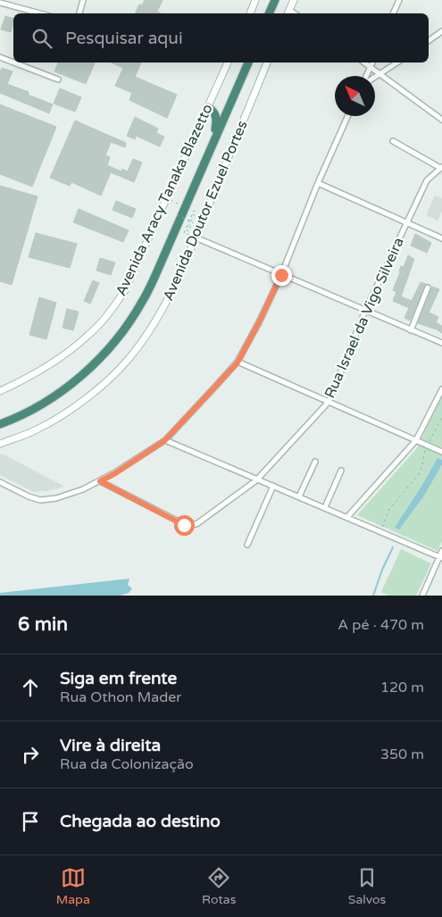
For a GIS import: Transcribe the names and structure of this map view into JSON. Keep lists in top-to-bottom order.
{
  "streets": {
    "main road": ["Avenida Aracy Tanaka Blazetto", "Avenida Doutor Ezuel Portes"],
    "street": ["Rua Israel da Vigo Silveira"]
  },
  "north": "top left",
  "page": {
    "search": "Pesquisar aqui",
    "heading": ["6 min", "A pé · 470 m"],
    "list": [
      ["Siga em frente", "Rua Othon Mader", "120 m"],
      ["Vire à direita", "Rua da Colonização", "350 m"],
      "Chegada ao destino"
    ],
    "nav": ["Mapa", "Rotas", "Salvos"]
  }
}
